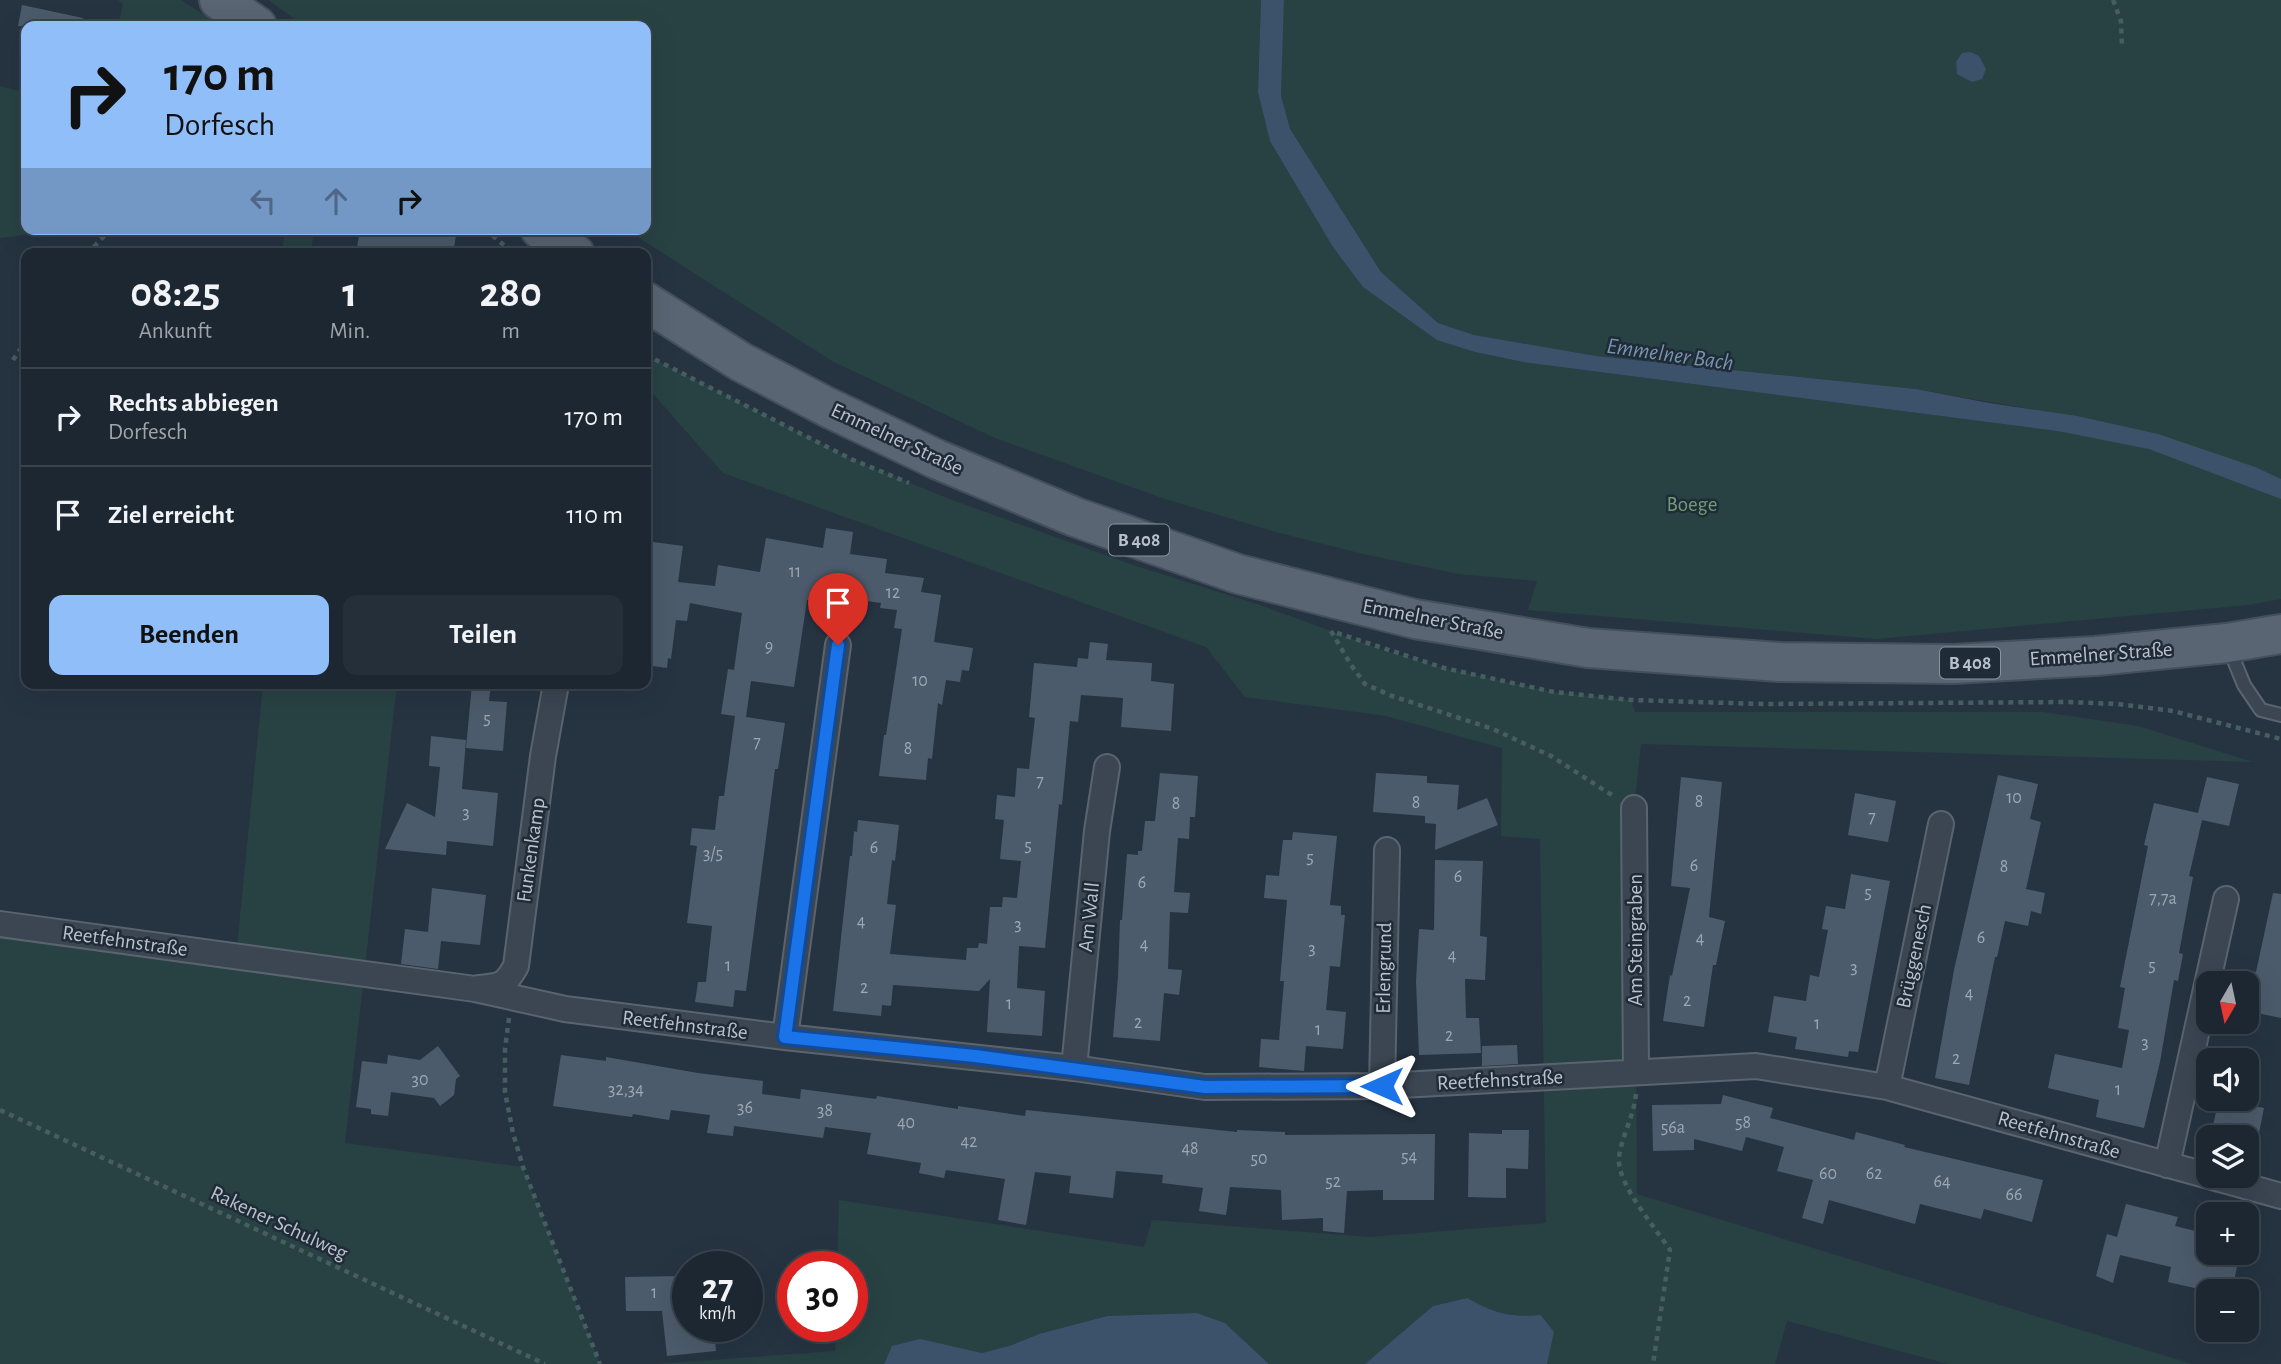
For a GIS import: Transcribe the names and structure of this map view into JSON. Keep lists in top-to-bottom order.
{
  "streets": {
    "main road": ["Emmelner Straße", "B 408"],
    "street": [
      "Funkenkamp",
      "Am Wall",
      "Am Steingraben",
      "Reetfehnstraße",
      "Brüggenesch",
      "Erlengrund"
    ],
    "path": ["Rakener Schulweg"]
  },
  "crossings": [
    ["Funkenkamp", "Reetfehnstraße"],
    ["Am Wall", "Reetfehnstraße"],
    ["Am Steingraben", "Reetfehnstraße"],
    ["Reetfehnstraße", "Brüggenesch"],
    ["Reetfehnstraße", "Erlengrund"]
  ],
  "water": ["Emmelner Bach"],
  "parks": ["Boege"],
  "house_numbers": [
    "11",
    "12",
    "9",
    "10",
    "5",
    "7",
    "8",
    "7",
    "10",
    "8",
    "8",
    "8",
    "3",
    "7",
    "5",
    "6",
    "3/5",
    "5",
    "6",
    "8",
    "6",
    "6",
    "5",
    "7,7a",
    "4",
    "3",
    "6",
    "4",
    "4",
    "3",
    "4",
    "1",
    "5",
    "3",
    "2",
    "4",
    "2",
    "1",
    "2",
    "1",
    "1",
    "2",
    "3",
    "2",
    "30",
    "32,34",
    "1",
    "36",
    "38",
    "40",
    "58",
    "56a",
    "42",
    "48",
    "54",
    "50",
    "60",
    "62",
    "52",
    "64",
    "66",
    "1"
  ],
  "north": "bottom",
  "page": {
    "turn": ["170 m", "Dorfesch"],
    "eta": [
      "08:25",
      "Ankunft",
      "1",
      "Min.",
      "280",
      "m"
    ],
    "list": [
      {
        "name": "Rechts abbiegen",
        "note": "Dorfesch",
        "value": "170 m"
      },
      {
        "name": "Ziel erreicht",
        "value": "110 m"
      }
    ],
    "buttons": ["Beenden", "Teilen"],
    "map_buttons": ["+", "−"],
    "speed": "27 km/h",
    "limit": "30"
  }
}
